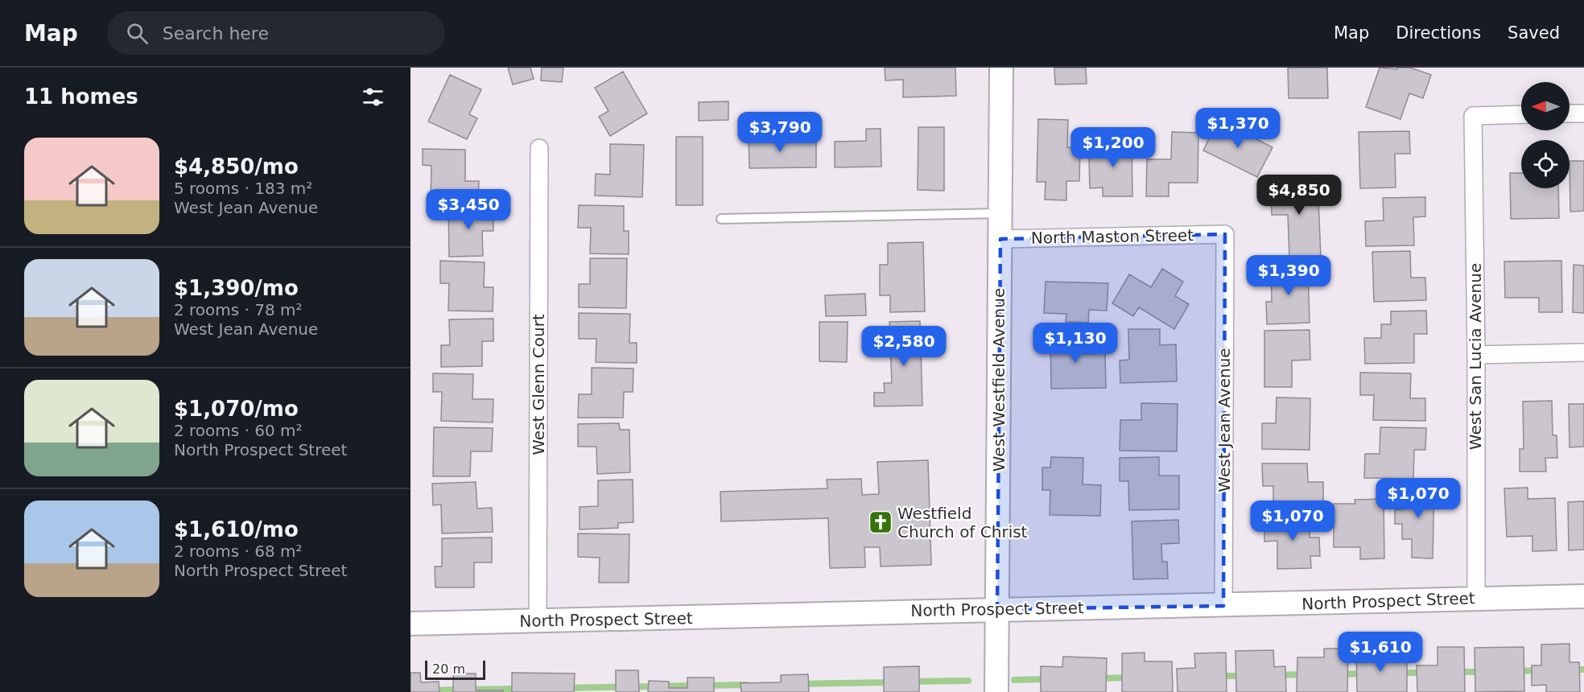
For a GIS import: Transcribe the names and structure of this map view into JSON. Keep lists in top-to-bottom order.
{
  "streets": {
    "street": [
      "North Maston Street",
      "West San Lucia Avenue",
      "West Westfield Avenue",
      "West Glenn Court",
      "West Jean Avenue",
      "North Prospect Street"
    ]
  },
  "crossings": [
    ["North Maston Street", "West Westfield Avenue"],
    ["North Maston Street", "West Jean Avenue"],
    ["West San Lucia Avenue", "North Prospect Street"],
    ["West Westfield Avenue", "North Prospect Street"],
    ["West Glenn Court", "North Prospect Street"],
    ["West Jean Avenue", "North Prospect Street"]
  ],
  "places": {
    "church": ["Westfield Church of Christ"]
  },
  "scale_bar": "20 m",
  "north": "left",
  "page": {
    "header": "Map",
    "search": "Search here",
    "nav": ["Map", "Directions", "Saved"],
    "heading": "11 homes",
    "price": [
      "$1,370",
      "$3,790",
      "$1,200",
      "$4,850",
      "$3,450",
      "$1,390",
      "$1,130",
      "$2,580",
      "$1,070",
      "$1,070",
      "$1,610"
    ],
    "list": [
      {
        "name": "$4,850/mo",
        "note": "5 rooms · 183 m² · West Jean Avenue"
      },
      {
        "name": "$1,390/mo",
        "note": "2 rooms · 78 m² · West Jean Avenue"
      },
      {
        "name": "$1,070/mo",
        "note": "2 rooms · 60 m² · North Prospect Street"
      },
      {
        "name": "$1,610/mo",
        "note": "2 rooms · 68 m² · North Prospect Street"
      }
    ],
    "scale": "20 m"
  }
}
